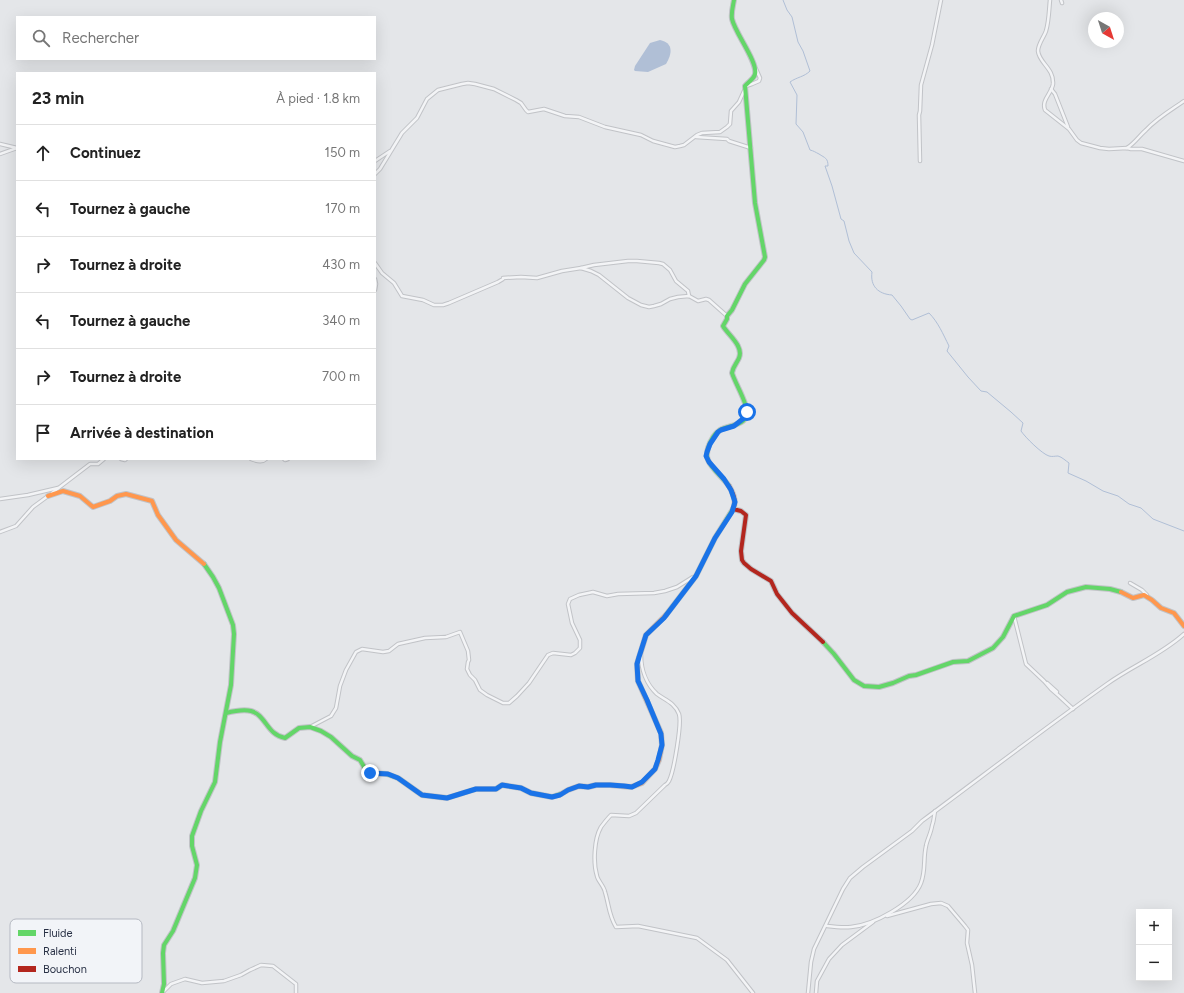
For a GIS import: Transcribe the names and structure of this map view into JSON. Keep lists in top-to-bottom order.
{
  "legend": ["Fluide", "Ralenti", "Bouchon"],
  "north": "bottom right",
  "page": {
    "search": "Rechercher",
    "heading": ["23 min", "À pied · 1.8 km"],
    "list": [
      ["Continuez", "150 m"],
      ["Tournez à gauche", "170 m"],
      ["Tournez à droite", "430 m"],
      ["Tournez à gauche", "340 m"],
      ["Tournez à droite", "700 m"],
      "Arrivée à destination"
    ],
    "map_buttons": ["+", "−"]
  }
}
